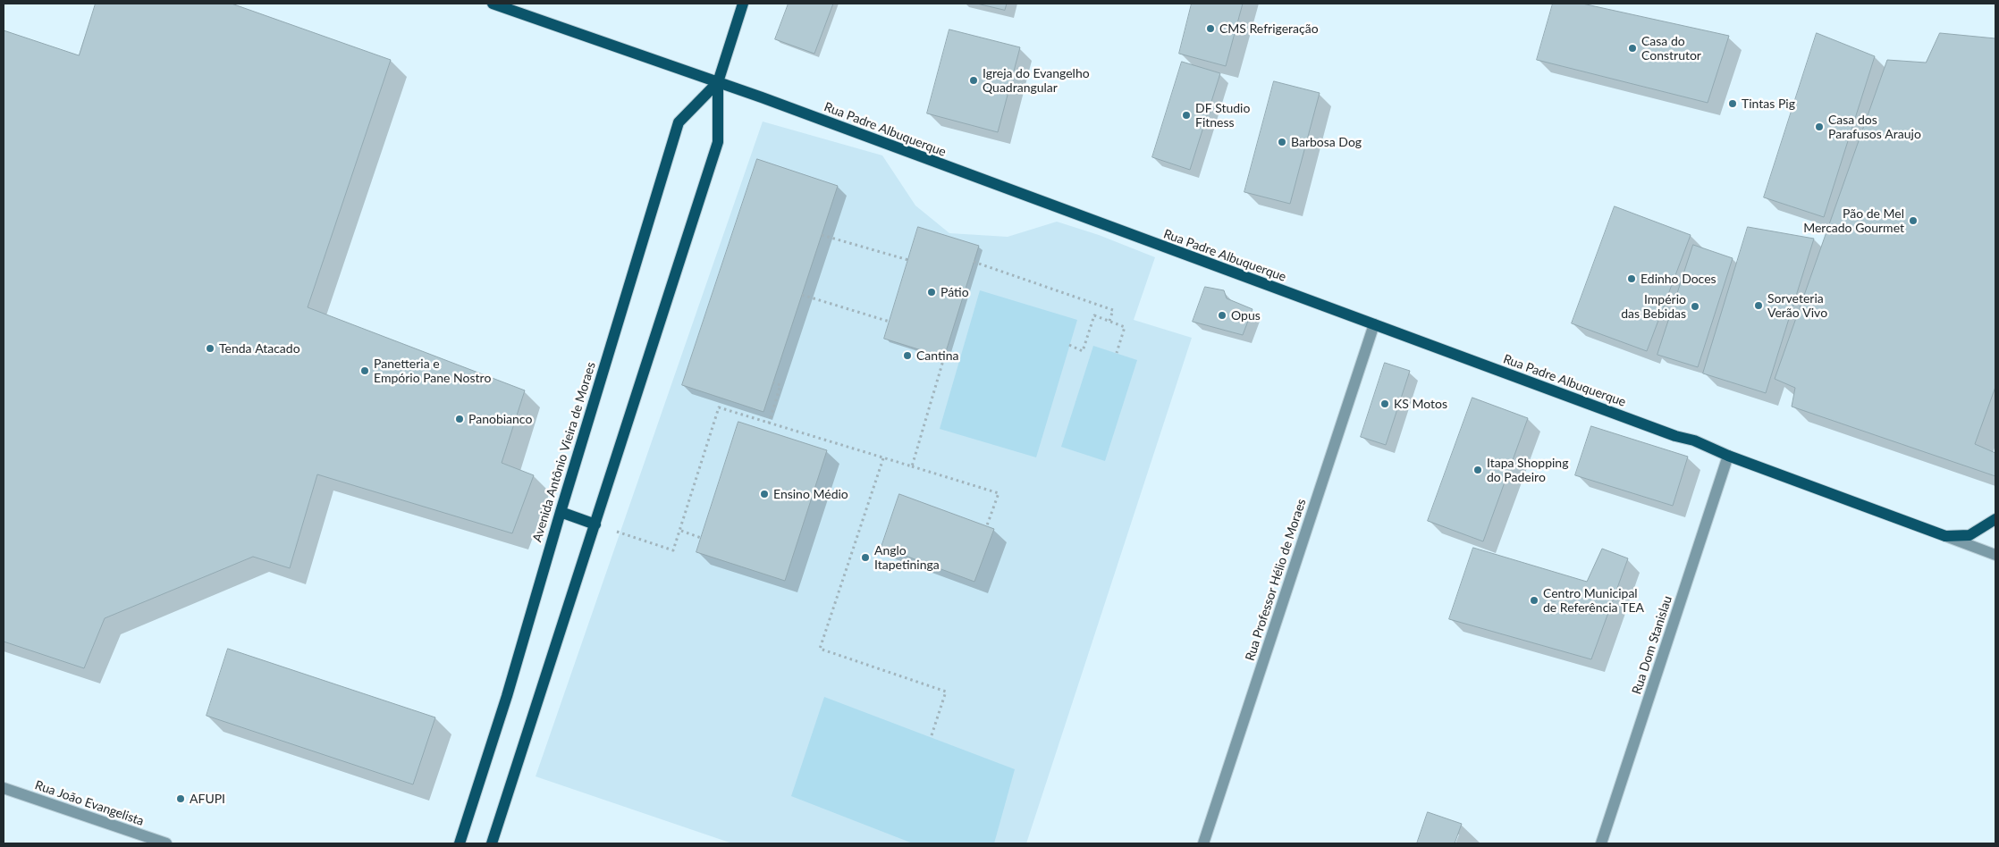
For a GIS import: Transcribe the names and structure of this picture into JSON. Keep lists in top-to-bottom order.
{
  "streets": {
    "main road": ["Rua Padre Albuquerque", "Avenida Antônio Vieira de Moraes"],
    "street": ["Rua Professor Hélio de Moraes", "Rua Dom Stanislau", "Rua João Evangelista"]
  },
  "crossings": [
    ["Rua Padre Albuquerque", "Avenida Antônio Vieira de Moraes"],
    ["Rua Padre Albuquerque", "Rua Professor Hélio de Moraes"],
    ["Rua Padre Albuquerque", "Rua Dom Stanislau"]
  ],
  "places": [
    "CMS Refrigeração",
    "Casa do Construtor",
    "Igreja do Evangelho Quadrangular",
    "Tintas Pig",
    "DF Studio Fitness",
    "Casa dos Parafusos Araujo",
    "Barbosa Dog",
    "Pão de Mel Mercado Gourmet",
    "Edinho Doces",
    "Pátio",
    "Sorveteria Verão Vivo",
    "Império das Bebidas",
    "Opus",
    "Tenda Atacado",
    "Cantina",
    "Panetteria e Empório Pane Nostro",
    "KS Motos",
    "Panobianco",
    "Itapa Shopping do Padeiro",
    "Ensino Médio",
    "Anglo Itapetininga",
    "Centro Municipal de Referência TEA",
    "AFUPI"
  ]
}
